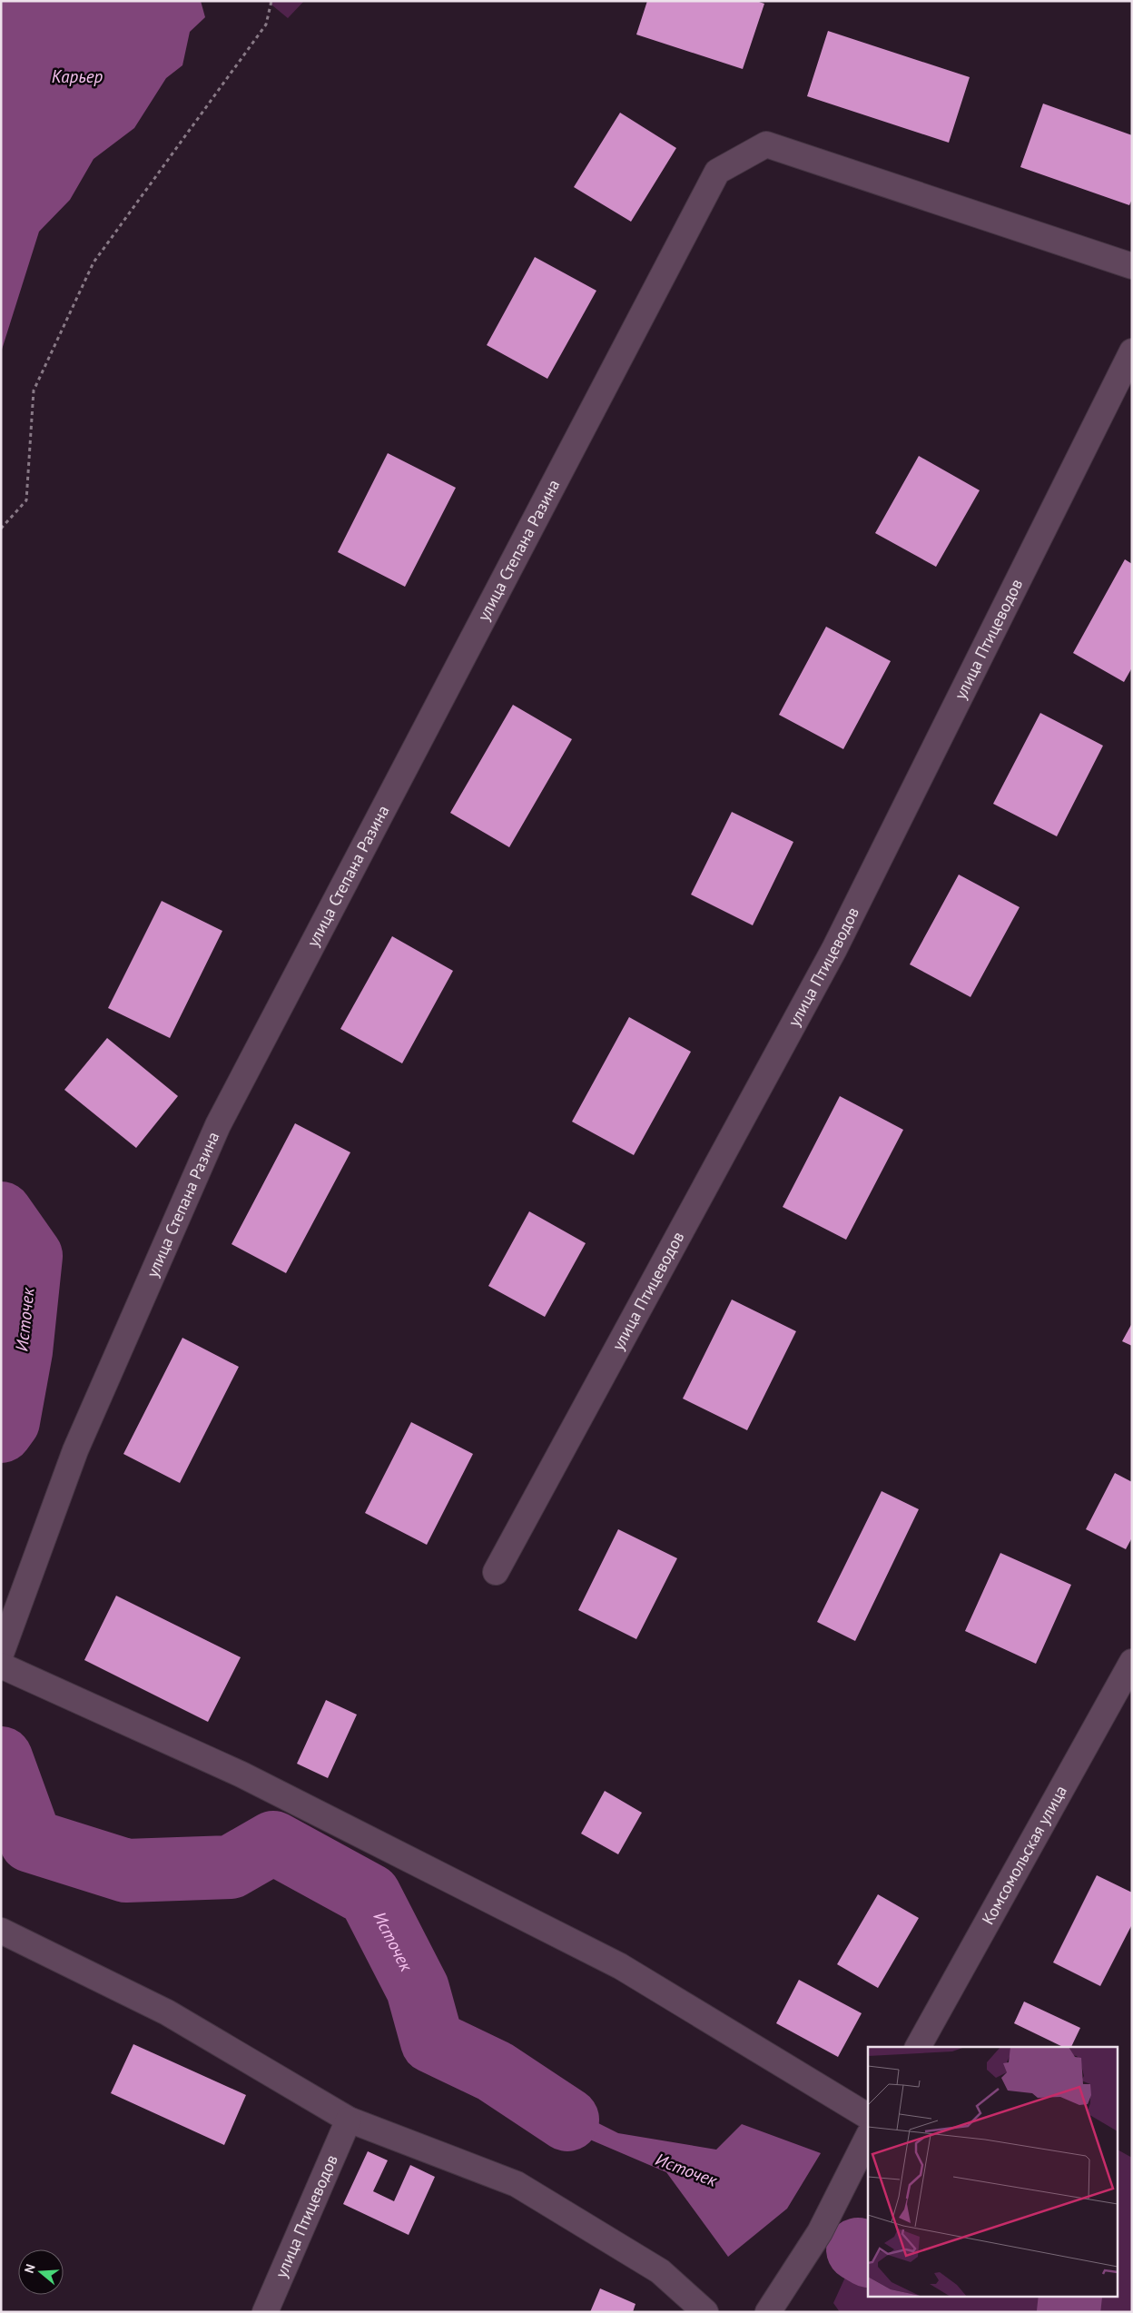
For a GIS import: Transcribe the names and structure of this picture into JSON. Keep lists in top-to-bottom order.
{
  "streets": {
    "street": ["улица Степана Разина", "улица Птицеводов", "Комсомольская улица"]
  },
  "water": ["Карьер", "Источек"],
  "north": "left"
}
